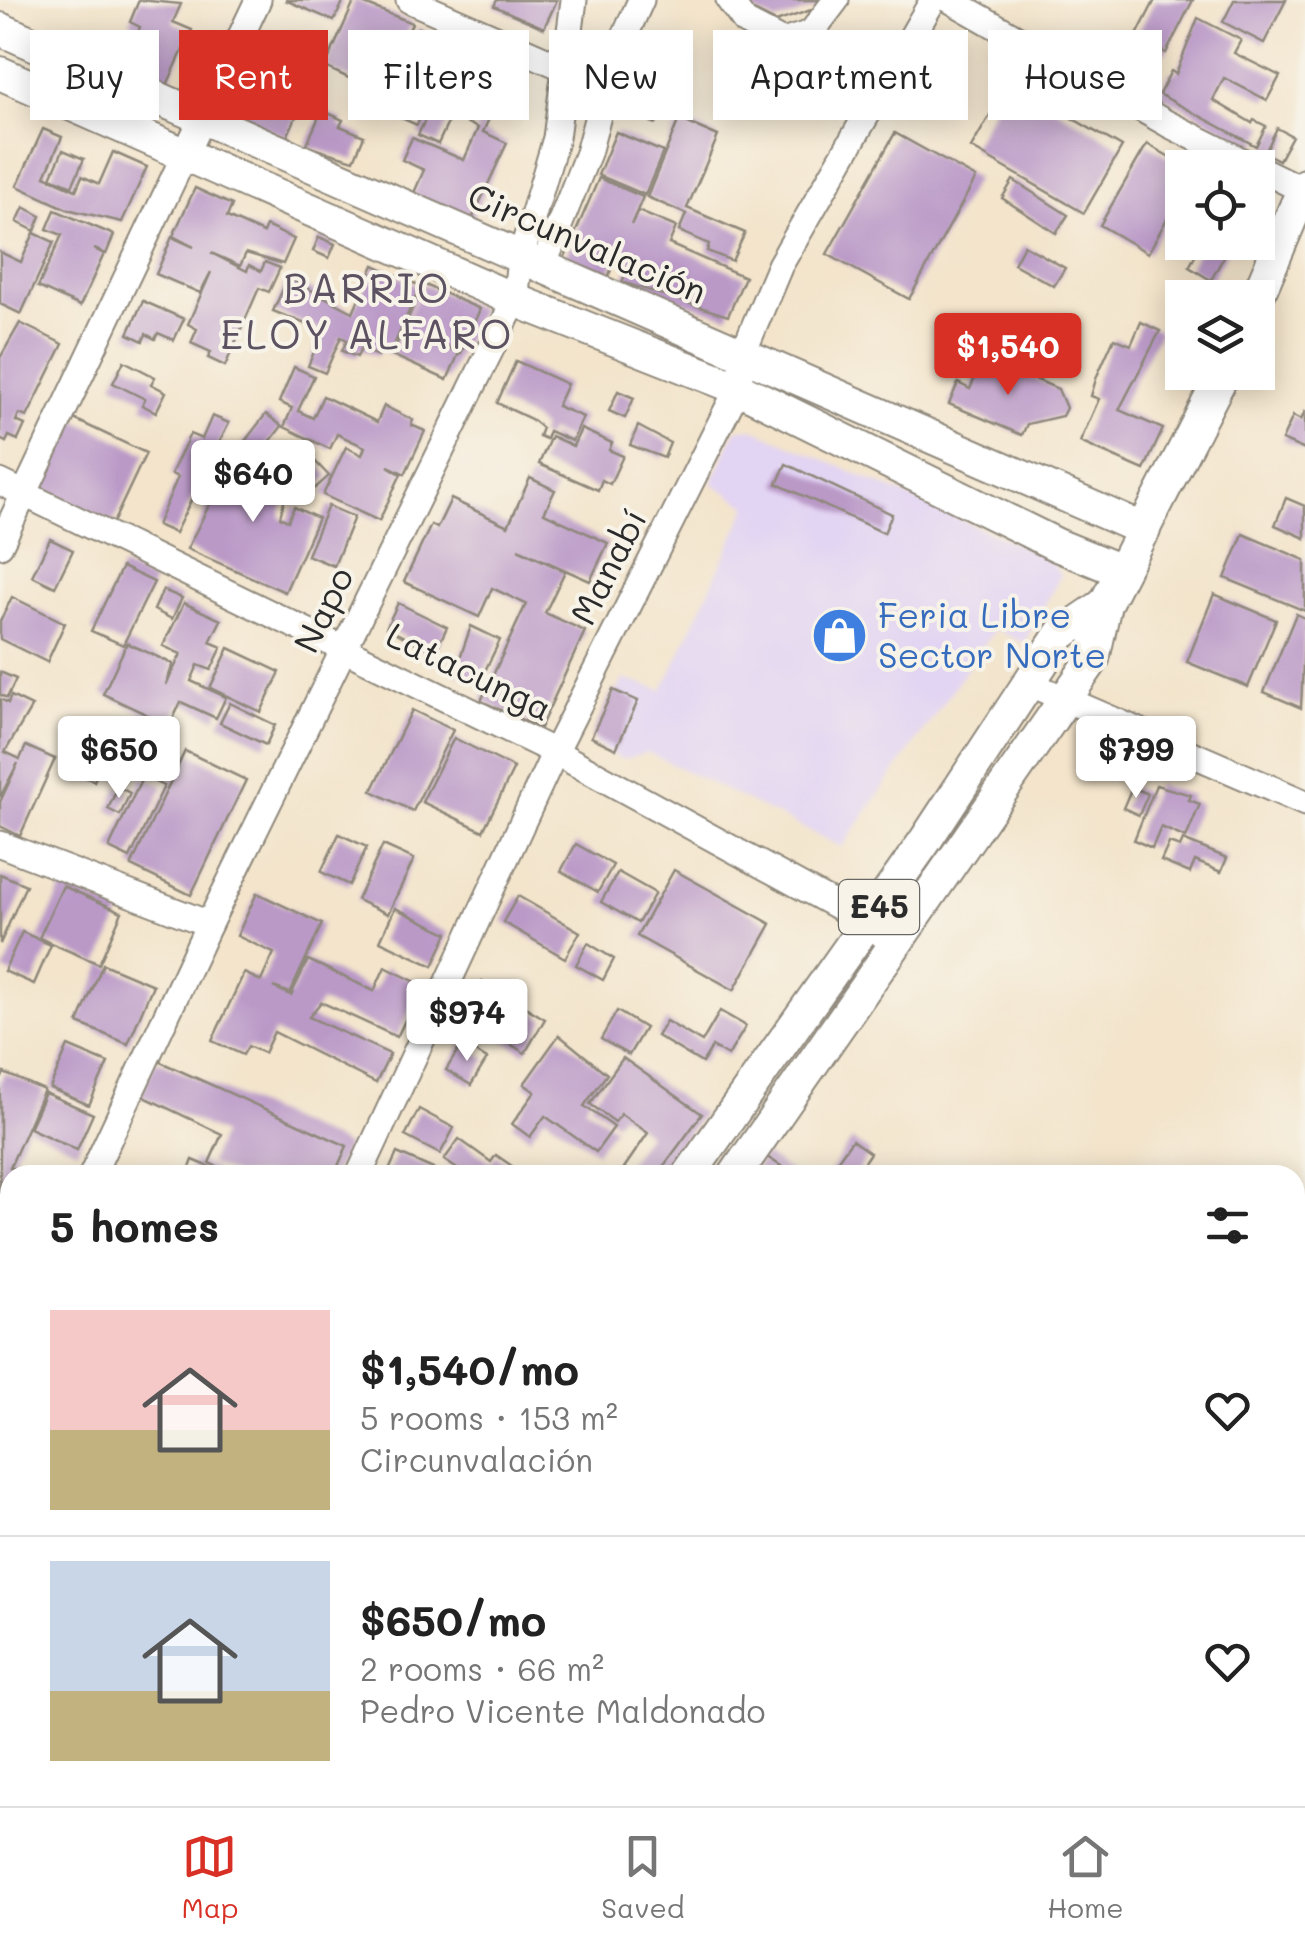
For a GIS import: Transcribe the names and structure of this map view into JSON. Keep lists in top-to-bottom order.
{
  "streets": {
    "main road": ["Circunvalación", "E45"],
    "street": ["Manabí", "Napo", "Latacunga"]
  },
  "crossings": [
    ["Circunvalación", "Manabí"],
    ["Circunvalación", "Napo"],
    ["Circunvalación", "E45"],
    ["Manabí", "Latacunga"],
    ["Napo", "Latacunga"],
    ["Latacunga", "E45"]
  ],
  "districts": ["BARRIO ELOY ALFARO"],
  "places": {
    "shop": ["Feria Libre Sector Norte"]
  },
  "page": {
    "chip": [
      "Buy",
      "Rent",
      "Filters",
      "New",
      "Apartment",
      "House"
    ],
    "price": [
      "$1,540",
      "$640",
      "$650",
      "$799",
      "$974"
    ],
    "heading": "5 homes",
    "list": [
      {
        "name": "$1,540/mo",
        "note": "5 rooms · 153 m² · Circunvalación"
      },
      {
        "name": "$650/mo",
        "note": "2 rooms · 66 m² · Pedro Vicente Maldonado"
      }
    ],
    "tabs": ["Map", "Saved", "Home"]
  }
}
